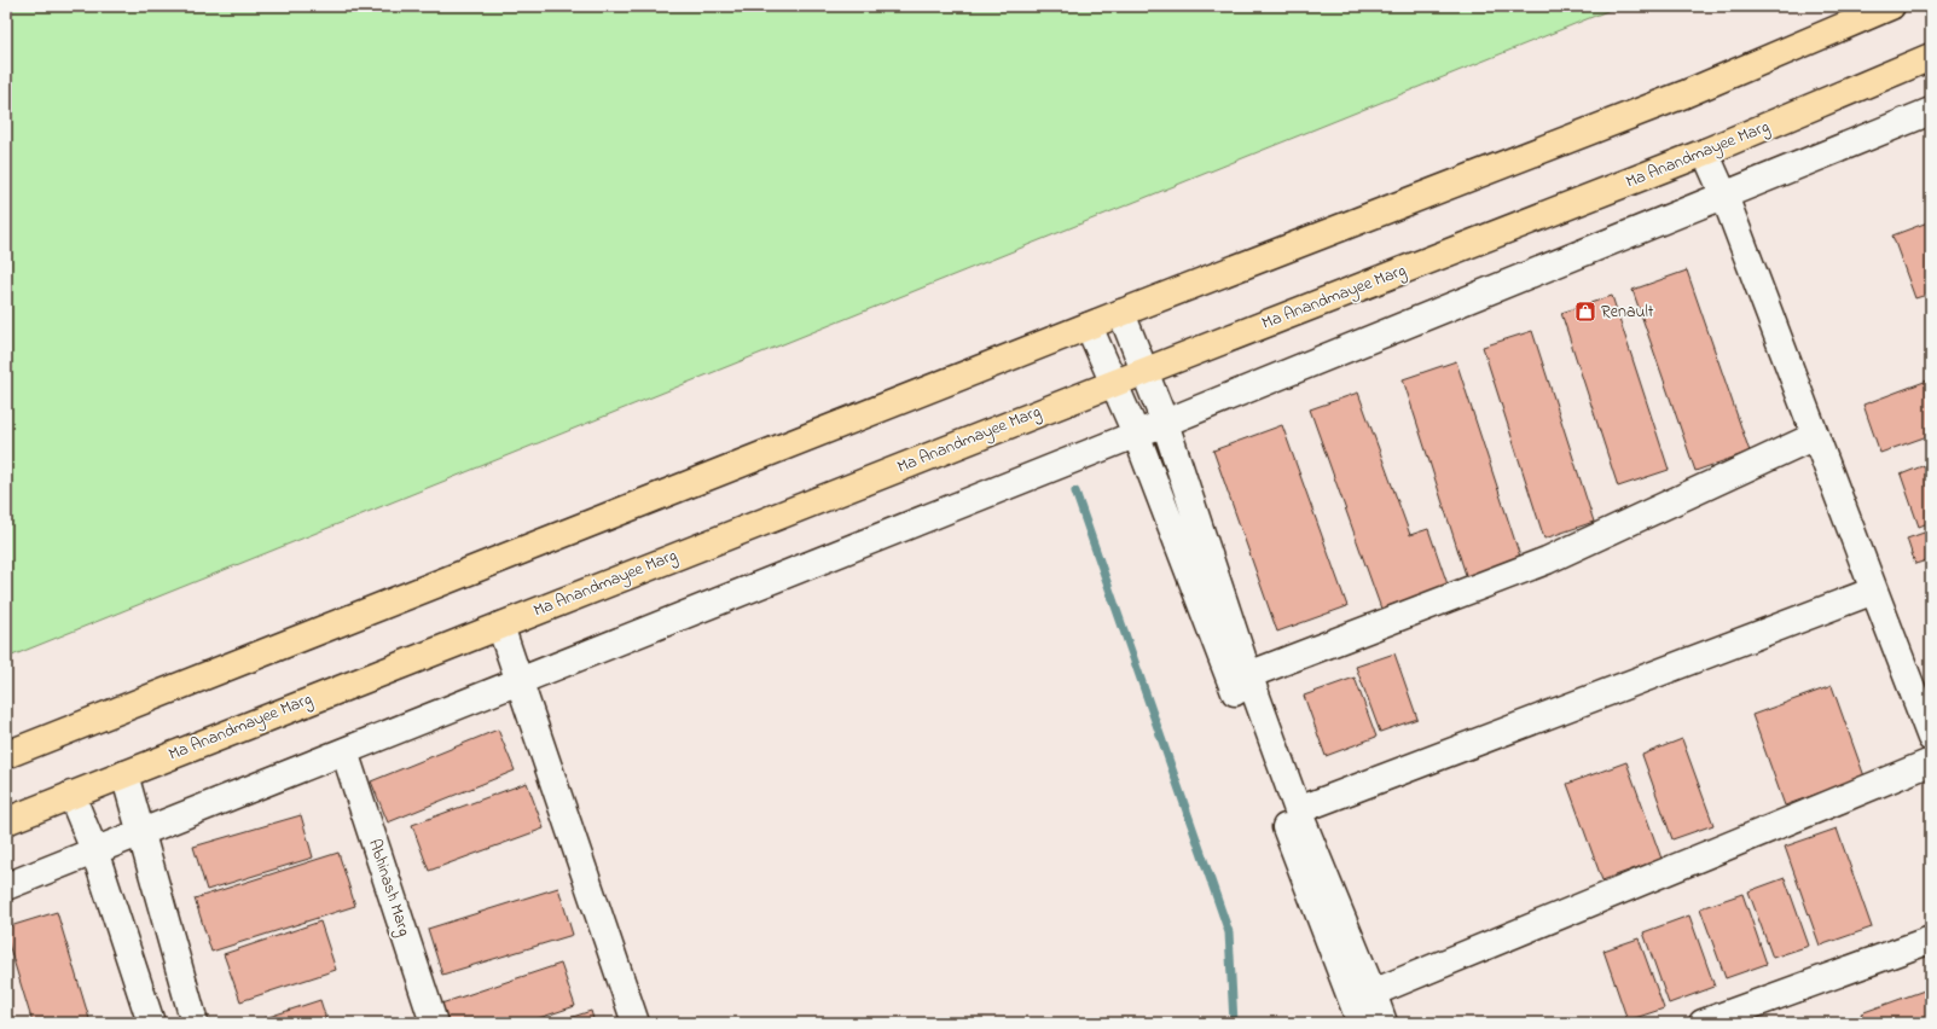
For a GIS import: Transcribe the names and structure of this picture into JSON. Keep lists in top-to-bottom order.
{
  "streets": {
    "main road": ["Ma Anandmayee Marg"],
    "street": ["Abhinash Marg"]
  },
  "places": {
    "shop": ["Renault"]
  }
}
